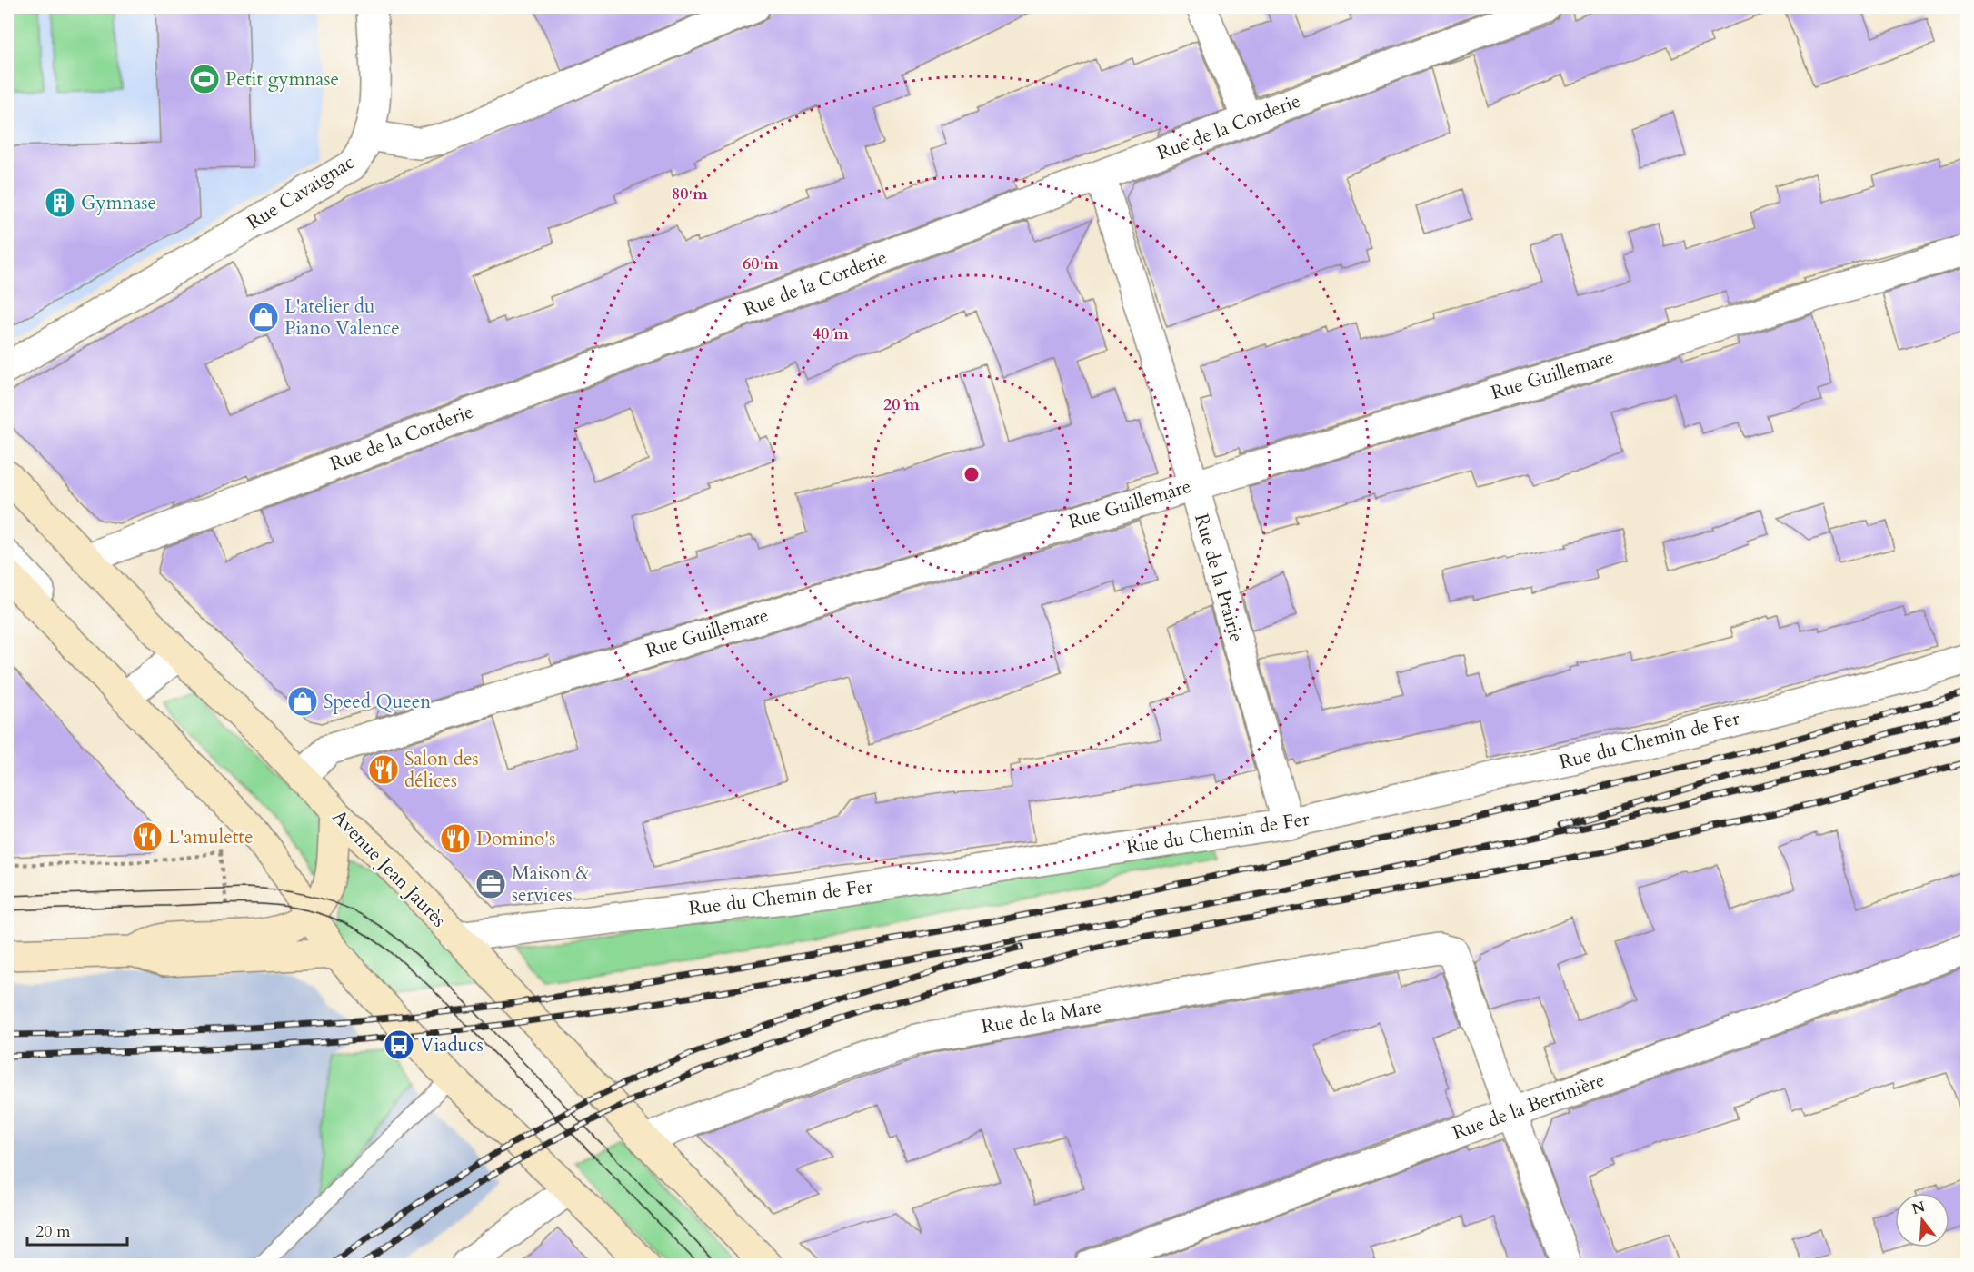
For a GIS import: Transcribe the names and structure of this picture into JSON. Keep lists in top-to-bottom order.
{
  "streets": {
    "main road": ["Avenue Jean Jaurès"],
    "street": [
      "Rue de la Corderie",
      "Rue Cavaignac",
      "Rue Guillemare",
      "Rue de la Prairie",
      "Rue du Chemin de Fer",
      "Rue de la Mare",
      "Rue de la Bertinière"
    ]
  },
  "crossings": [
    ["Rue de la Corderie", "Rue de la Prairie"],
    ["Rue de la Corderie", "Avenue Jean Jaurès"],
    ["Rue Guillemare", "Rue de la Prairie"],
    ["Rue Guillemare", "Avenue Jean Jaurès"],
    ["Rue de la Prairie", "Rue du Chemin de Fer"],
    ["Rue du Chemin de Fer", "Avenue Jean Jaurès"],
    ["Avenue Jean Jaurès", "Rue de la Mare"],
    ["Rue de la Mare", "Rue de la Bertinière"]
  ],
  "places": {
    "sports": ["Petit gymnase"],
    "building": ["Gymnase"],
    "shop": ["L'atelier du Piano Valence", "Speed Queen"],
    "restaurant": ["Salon des délices", "L'amulette", "Domino's"],
    "office": ["Maison & services"],
    "bus stop": ["Viaducs"]
  },
  "scale_bar": "20 m",
  "north": "top",
  "rings": [
    "80 m",
    "60 m",
    "40 m",
    "20 m"
  ]
}
